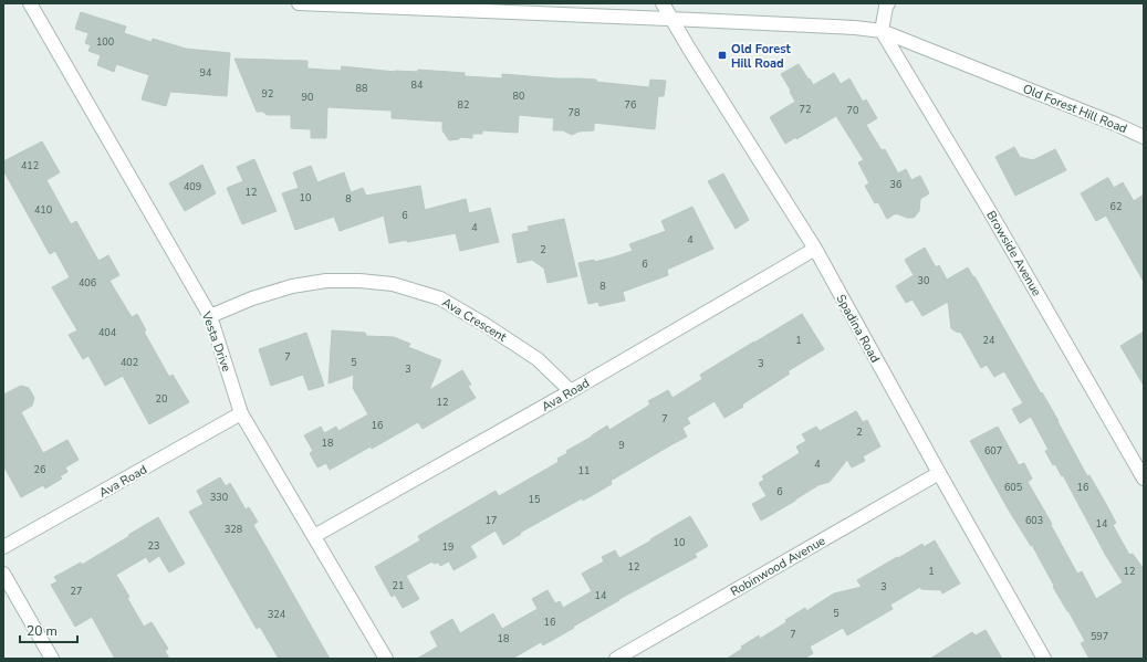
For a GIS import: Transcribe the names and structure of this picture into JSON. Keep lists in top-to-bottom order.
{
  "streets": {
    "street": [
      "Old Forest Hill Road",
      "Browside Avenue",
      "Ava Crescent",
      "Spadina Road",
      "Vesta Drive",
      "Ava Road",
      "Robinwood Avenue"
    ]
  },
  "crossings": [
    ["Old Forest Hill Road", "Browside Avenue"],
    ["Old Forest Hill Road", "Spadina Road"],
    ["Ava Crescent", "Vesta Drive"],
    ["Ava Crescent", "Ava Road"],
    ["Spadina Road", "Ava Road"],
    ["Spadina Road", "Robinwood Avenue"],
    ["Vesta Drive", "Ava Road"]
  ],
  "places": {
    "transit": ["Old Forest Hill Road"]
  },
  "house_numbers": [
    "100",
    "94",
    "84",
    "88",
    "92",
    "80",
    "90",
    "82",
    "76",
    "72",
    "70",
    "78",
    "412",
    "36",
    "409",
    "12",
    "10",
    "8",
    "62",
    "410",
    "6",
    "4",
    "4",
    "2",
    "6",
    "30",
    "406",
    "8",
    "404",
    "1",
    "24",
    "7",
    "402",
    "5",
    "3",
    "3",
    "20",
    "12",
    "7",
    "16",
    "2",
    "18",
    "9",
    "607",
    "4",
    "26",
    "11",
    "605",
    "16",
    "6",
    "330",
    "15",
    "17",
    "603",
    "14",
    "328",
    "10",
    "23",
    "19",
    "12",
    "1",
    "12",
    "21",
    "3",
    "27",
    "14",
    "5",
    "324",
    "16",
    "7",
    "597",
    "18"
  ],
  "scale_bar": "20 m"
}
